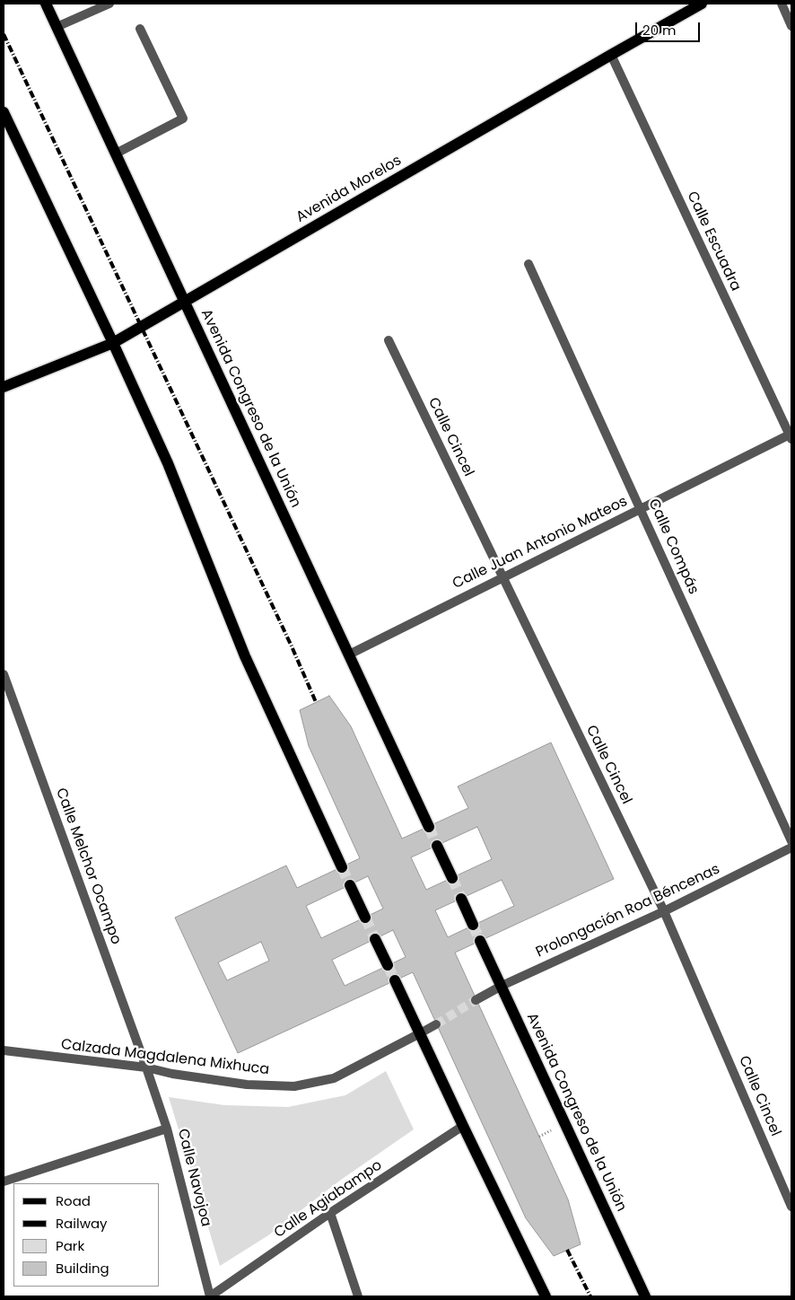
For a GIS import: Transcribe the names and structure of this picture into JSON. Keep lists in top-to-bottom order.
{
  "streets": {
    "main road": ["Avenida Morelos", "Avenida Congreso de la Unión"],
    "street": [
      "Calle Escuadra",
      "Calle Cincel",
      "Calle Juan Antonio Mateos",
      "Calle Compás",
      "Calle Melchor Ocampo",
      "Prolongación Roa Béncenas",
      "Calzada Magdalena Mixhuca",
      "Calle Navojoa",
      "Calle Agiabampo"
    ]
  },
  "crossings": [
    ["Avenida Morelos", "Calle Escuadra"],
    ["Avenida Morelos", "Avenida Congreso de la Unión"],
    ["Calle Escuadra", "Calle Juan Antonio Mateos"],
    ["Avenida Congreso de la Unión", "Calle Juan Antonio Mateos"],
    ["Avenida Congreso de la Unión", "Prolongación Roa Béncenas"],
    ["Calle Cincel", "Calle Juan Antonio Mateos"],
    ["Calle Cincel", "Prolongación Roa Béncenas"],
    ["Calle Juan Antonio Mateos", "Calle Compás"],
    ["Calle Melchor Ocampo", "Calzada Magdalena Mixhuca"],
    ["Calle Melchor Ocampo", "Calle Navojoa"],
    ["Calzada Magdalena Mixhuca", "Calle Navojoa"],
    ["Calle Navojoa", "Calle Agiabampo"]
  ],
  "legend": [
    "Road",
    "Railway",
    "Park",
    "Building"
  ],
  "scale_bar": "20 m"
}
